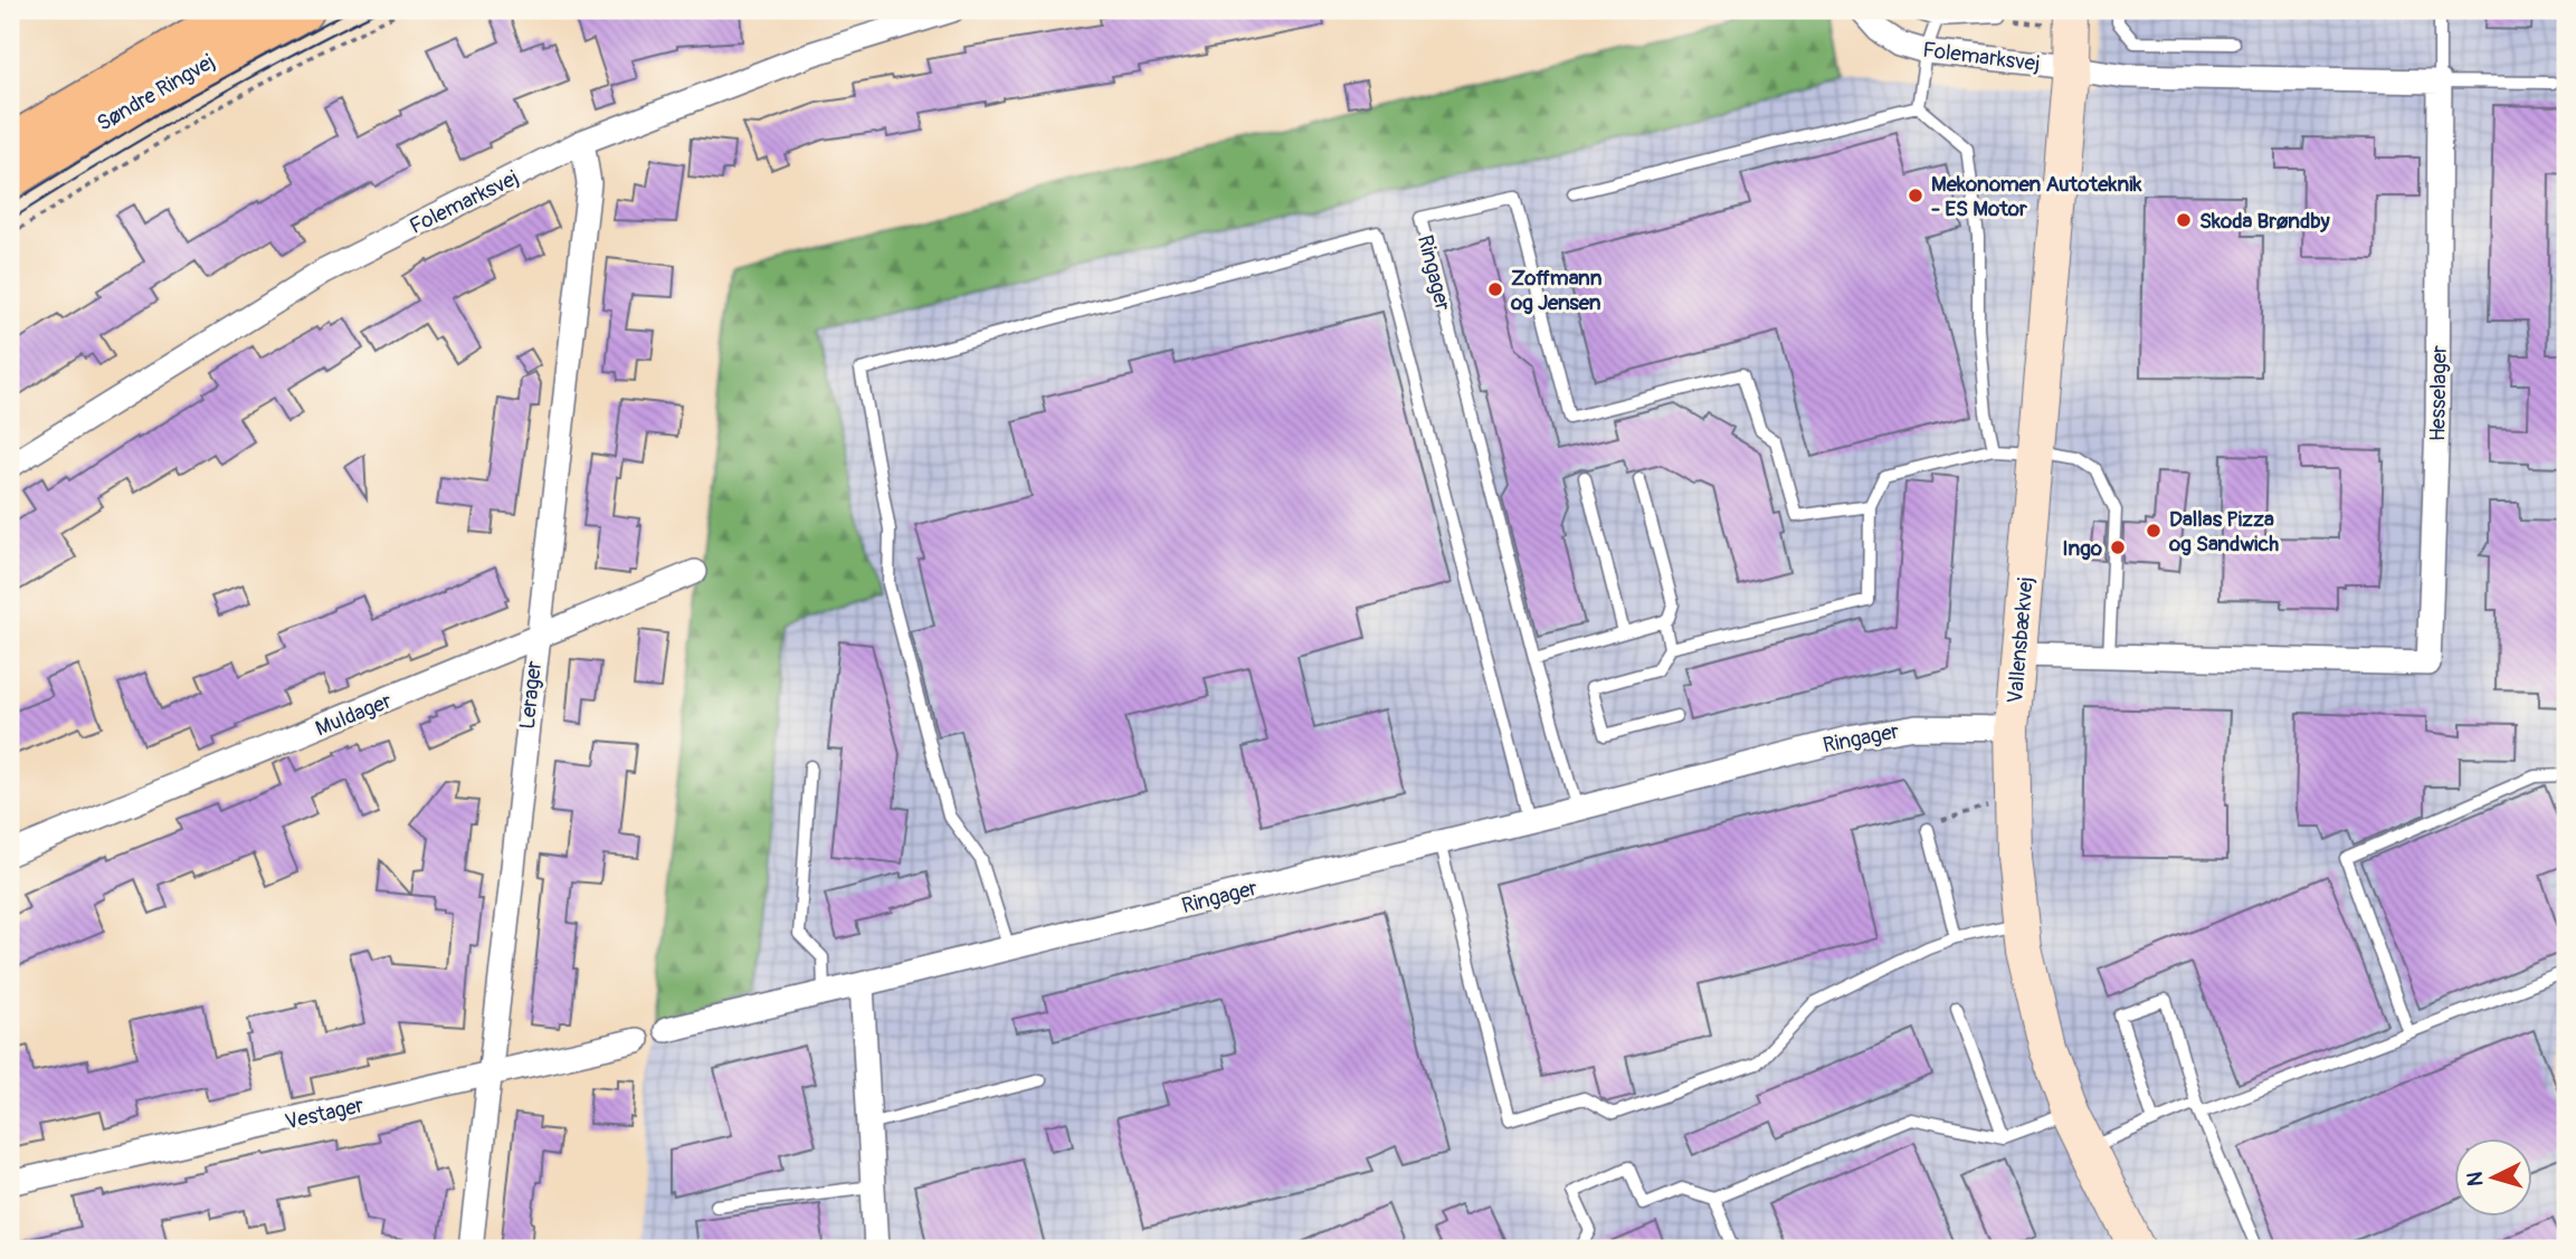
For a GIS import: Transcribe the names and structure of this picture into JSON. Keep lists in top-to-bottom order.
{
  "streets": {
    "main road": ["Søndre Ringvej"],
    "street": [
      "Folemarksvej",
      "Ringager",
      "Hesselager",
      "Vallensbækvej",
      "Lerager",
      "Muldager",
      "Vestager"
    ]
  },
  "crossings": [
    ["Folemarksvej", "Vallensbækvej"],
    ["Folemarksvej", "Lerager"],
    ["Ringager", "Vallensbækvej"],
    ["Hesselager", "Vallensbækvej"],
    ["Lerager", "Muldager"],
    ["Lerager", "Vestager"]
  ],
  "places": [
    "Mekonomen Autoteknik - ES Motor",
    "Skoda Brøndby",
    "Zoffmann og Jensen",
    "Dallas Pizza og Sandwich",
    "Ingo"
  ],
  "north": "left"
}
